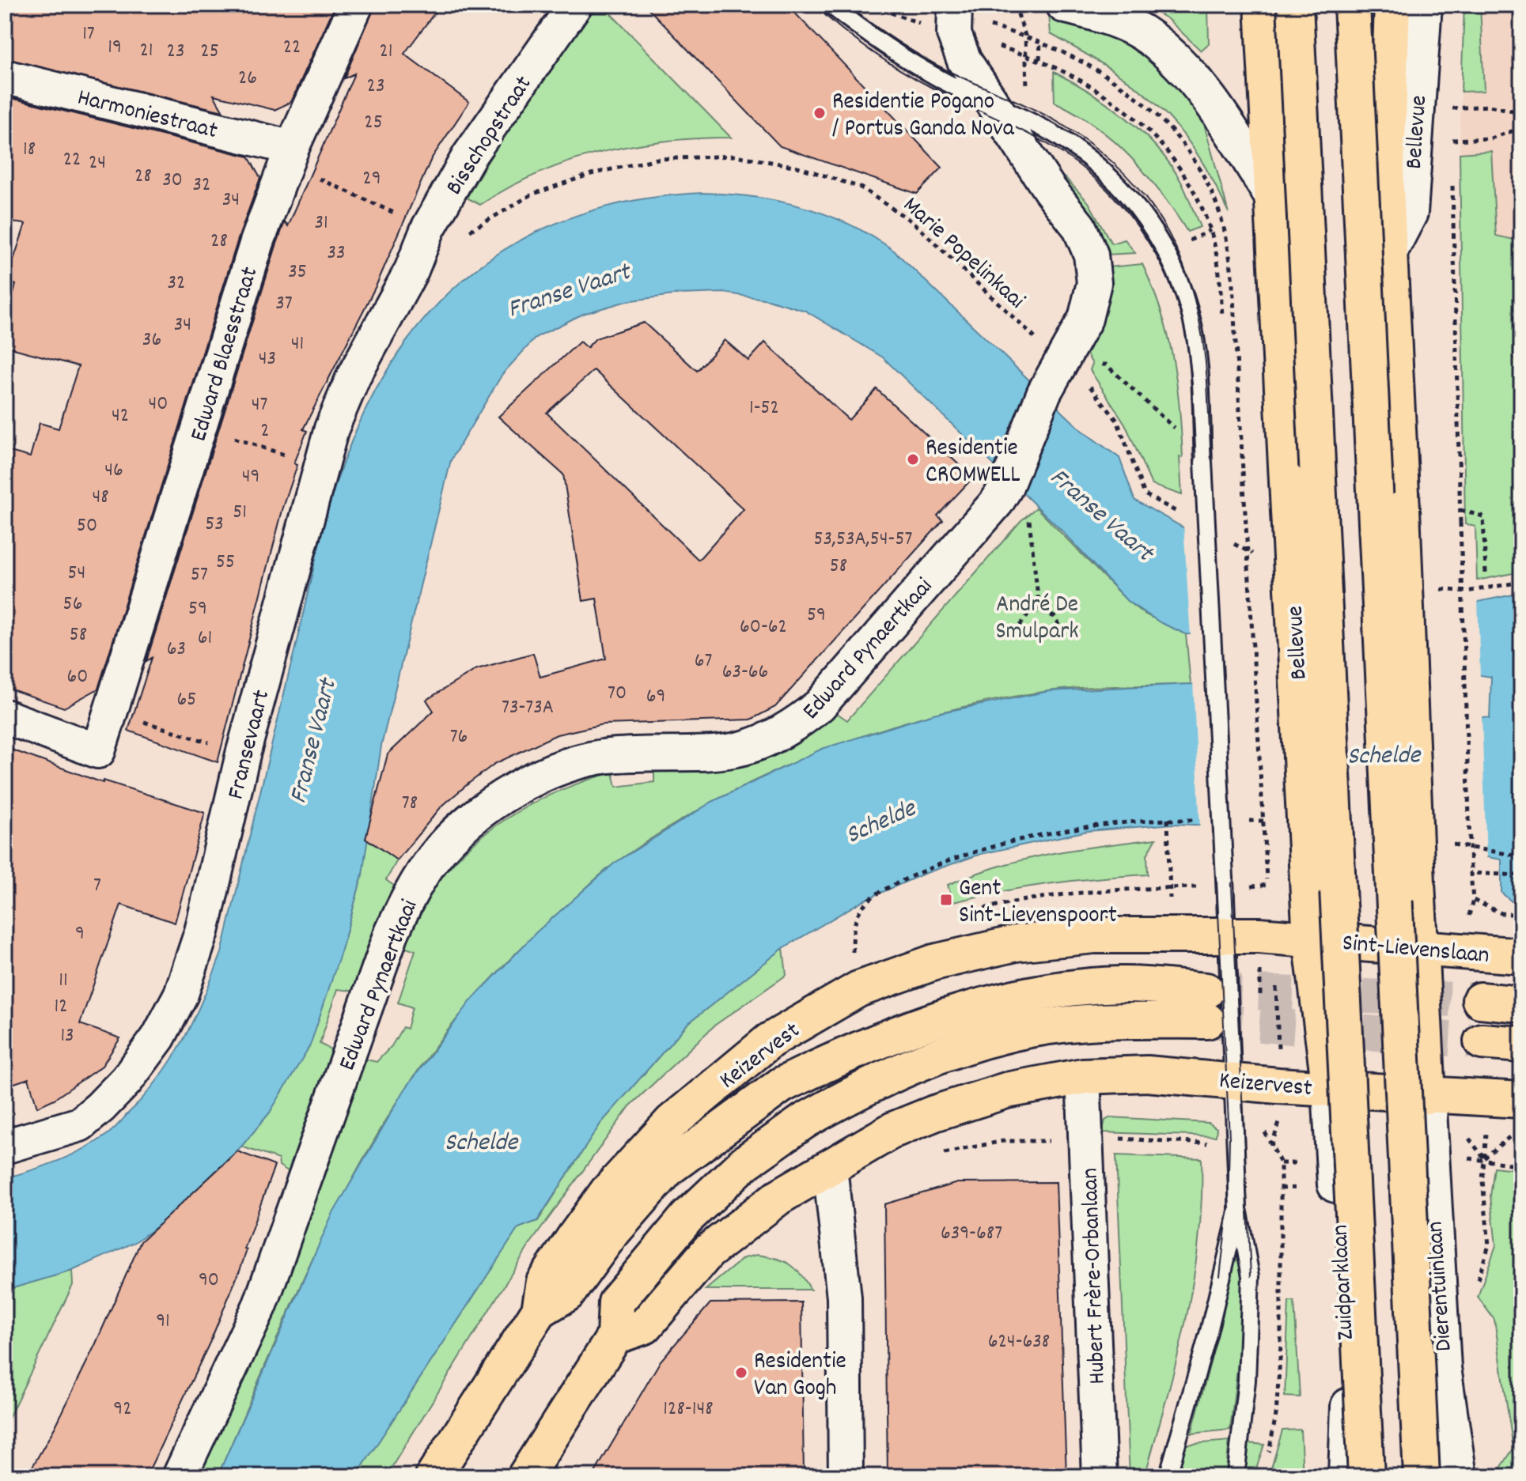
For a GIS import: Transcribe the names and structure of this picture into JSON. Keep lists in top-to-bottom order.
{
  "streets": {
    "main road": ["Bellevue", "Sint-Lievenslaan", "Keizervest"],
    "street": [
      "Harmoniestraat",
      "Bisschopstraat",
      "Edward Blaesstraat",
      "Edward Pynaertkaai",
      "Fransevaart",
      "Hubert Frère-Orbanlaan",
      "Zuidparklaan",
      "Dierentuinlaan"
    ],
    "path": ["Marie Popelinkaai"]
  },
  "crossings": [
    ["Harmoniestraat", "Edward Blaesstraat"],
    ["Bellevue", "Sint-Lievenslaan"],
    ["Bellevue", "Keizervest"],
    ["Bellevue", "Zuidparklaan"],
    ["Bellevue", "Dierentuinlaan"],
    ["Bisschopstraat", "Fransevaart"],
    ["Marie Popelinkaai", "Edward Pynaertkaai"],
    ["Edward Pynaertkaai", "Keizervest"],
    ["Sint-Lievenslaan", "Keizervest"],
    ["Keizervest", "Hubert Frère-Orbanlaan"],
    ["Keizervest", "Zuidparklaan"]
  ],
  "water": ["Franse Vaart", "Schelde"],
  "parks": ["André De Smulpark"],
  "places": {
    "other": ["Residentie Pogano / Portus Ganda Nova", "Residentie CROMWELL", "Residentie Van Gogh"],
    "transit": ["Gent Sint-Lievenspoort"]
  },
  "house_numbers": [
    "17",
    "19",
    "22",
    "21",
    "23",
    "25",
    "21",
    "26",
    "23",
    "25",
    "18",
    "22",
    "24",
    "28",
    "29",
    "30",
    "32",
    "34",
    "31",
    "28",
    "33",
    "35",
    "32",
    "37",
    "34",
    "36",
    "41",
    "43",
    "40",
    "47",
    "1-52",
    "42",
    "2",
    "46",
    "49",
    "48",
    "51",
    "53",
    "50",
    "53,53A,54-57",
    "55",
    "58",
    "54",
    "57",
    "56",
    "59",
    "59",
    "60-62",
    "58",
    "61",
    "63",
    "67",
    "63-66",
    "60",
    "70",
    "69",
    "65",
    "73-73A",
    "76",
    "78",
    "7",
    "9",
    "11",
    "12",
    "13",
    "639-687",
    "90",
    "91",
    "624-638",
    "92",
    "128-148"
  ]
}
